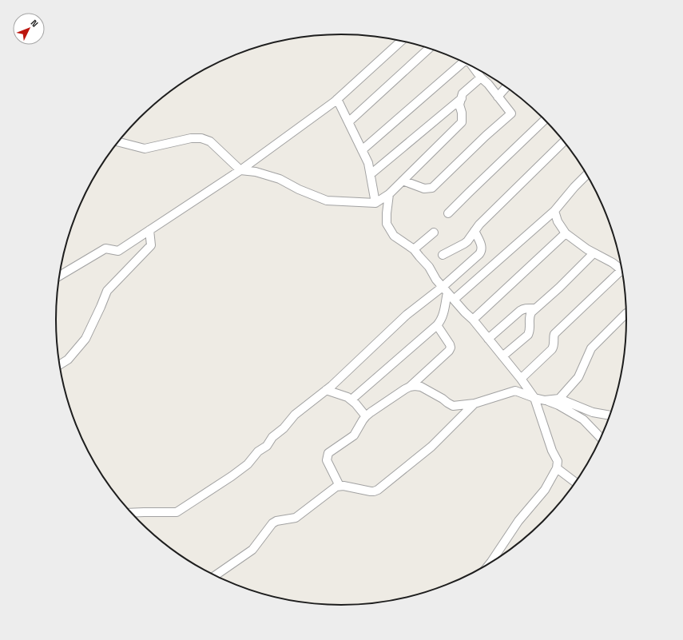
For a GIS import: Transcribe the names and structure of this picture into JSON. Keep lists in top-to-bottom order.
{
  "north": "top right"
}
